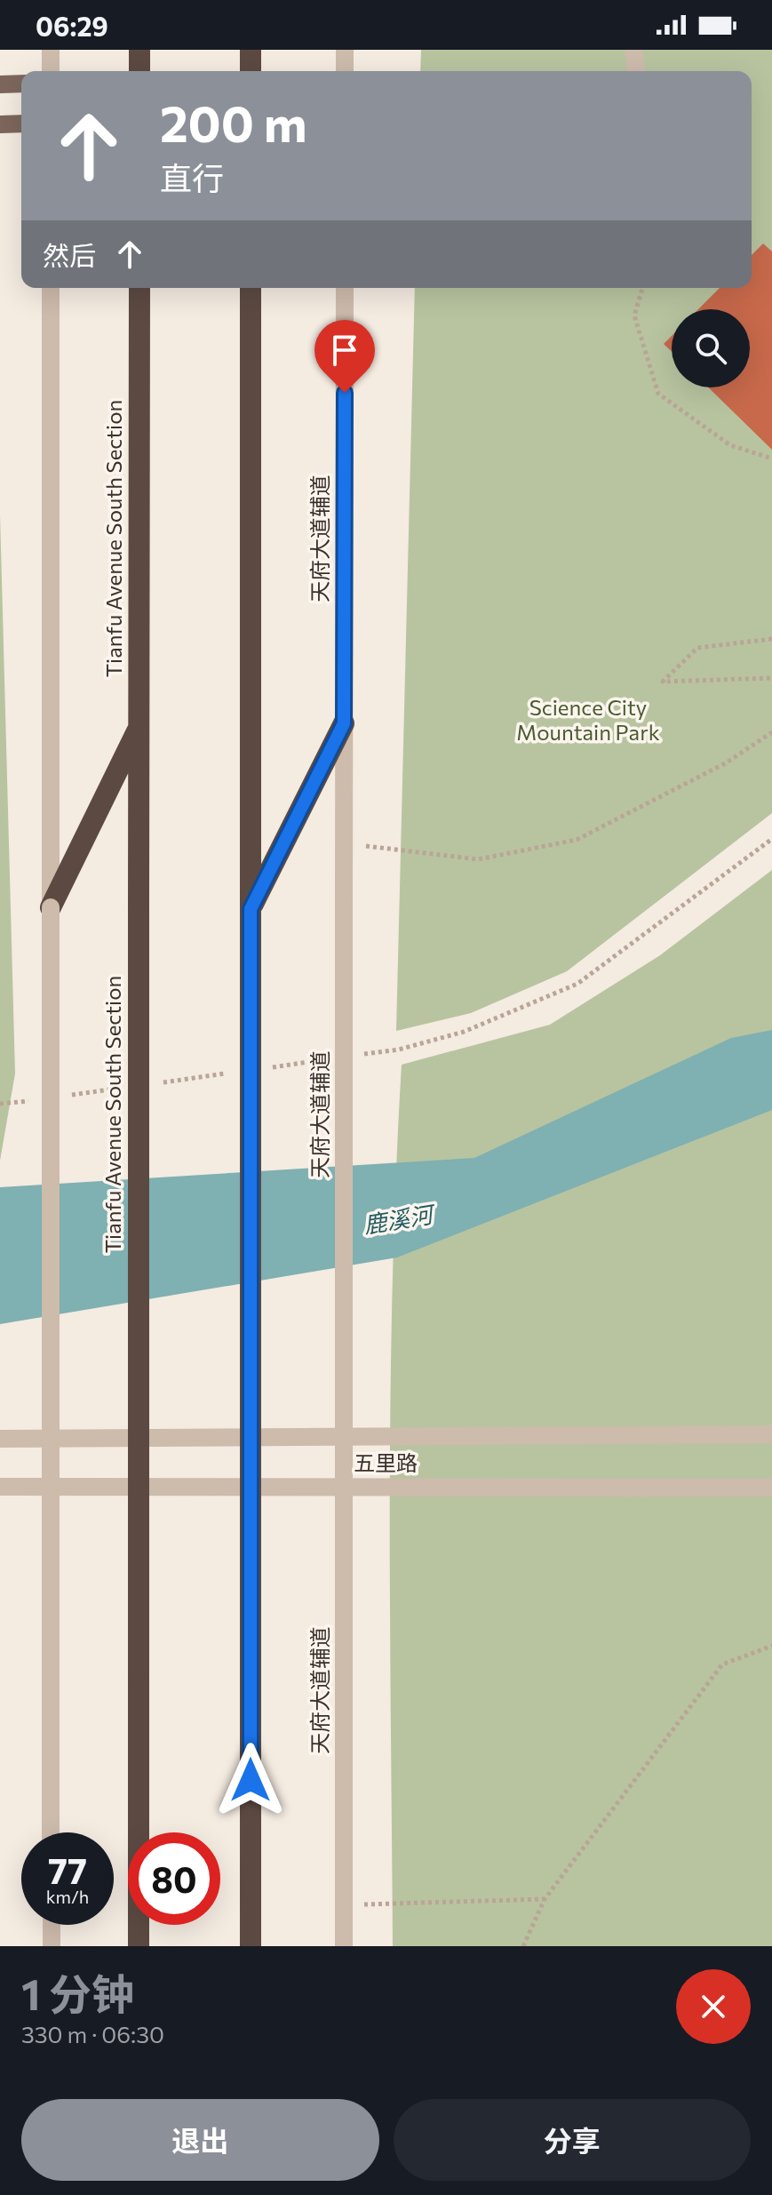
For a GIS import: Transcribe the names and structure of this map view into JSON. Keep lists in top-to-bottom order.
{
  "streets": {
    "highway": ["Tianfu Avenue South Section"],
    "street": ["天府大道辅道", "五里路"]
  },
  "water": ["鹿溪河"],
  "parks": ["Science City Mountain Park"],
  "page": {
    "status": "06:29",
    "turn": ["200 m", "直行"],
    "then": "然后",
    "speed": "77 km/h",
    "limit": "80",
    "heading": ["1 分钟", "330 m · 06:30"],
    "buttons": ["退出", "分享"]
  }
}
